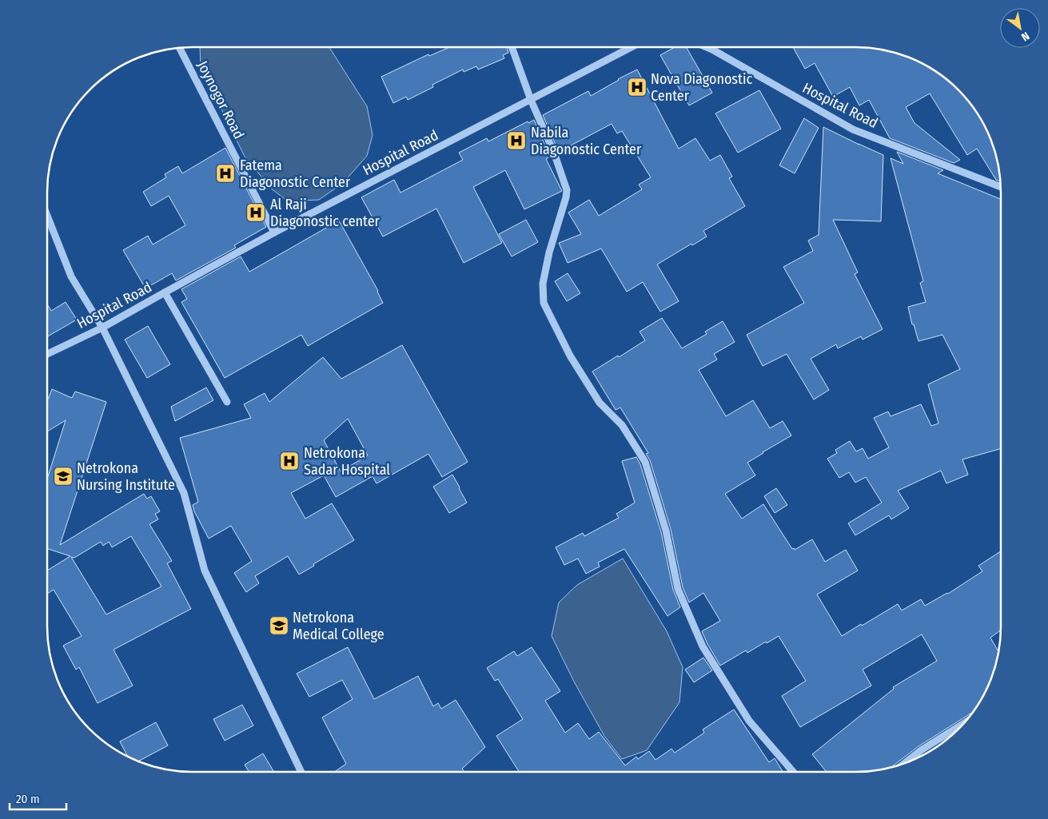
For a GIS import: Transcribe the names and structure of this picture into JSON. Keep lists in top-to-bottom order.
{
  "streets": {
    "street": ["Joynogor Road", "Hospital Road"]
  },
  "crossings": [
    ["Joynogor Road", "Hospital Road"]
  ],
  "places": {
    "hospital": [
      "Nova Diagonostic Center",
      "Nabila Diagonostic Center",
      "Fatema Diagonostic Center",
      "Al Raji Diagonostic center",
      "Netrokona Sadar Hospital"
    ],
    "school or university": ["Netrokona Nursing Institute", "Netrokona Medical College"]
  },
  "scale_bar": "20 m",
  "north": "bottom right"
}
